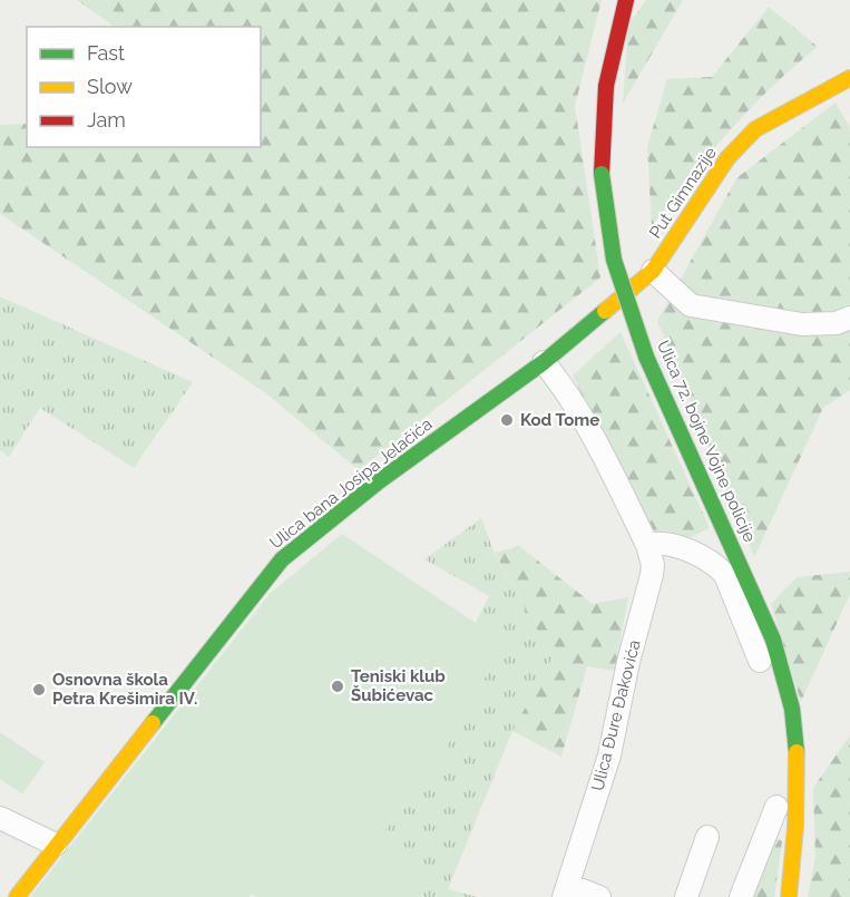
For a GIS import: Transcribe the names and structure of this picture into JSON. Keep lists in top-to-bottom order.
{
  "streets": {
    "street": [
      "Put Gimnazije",
      "Ulica 72. bojne Vojne policije",
      "Ulica bana Josipa Jelačića",
      "Ulica Đure Đakovića"
    ]
  },
  "crossings": [
    ["Put Gimnazije", "Ulica bana Josipa Jelačića"],
    ["Ulica bana Josipa Jelačića", "Ulica Đure Đakovića"]
  ],
  "places": ["Kod Tome", "Teniski klub Šubićevac", "Osnovna škola Petra Krešimira IV."],
  "legend": ["Fast", "Slow", "Jam"]
}
